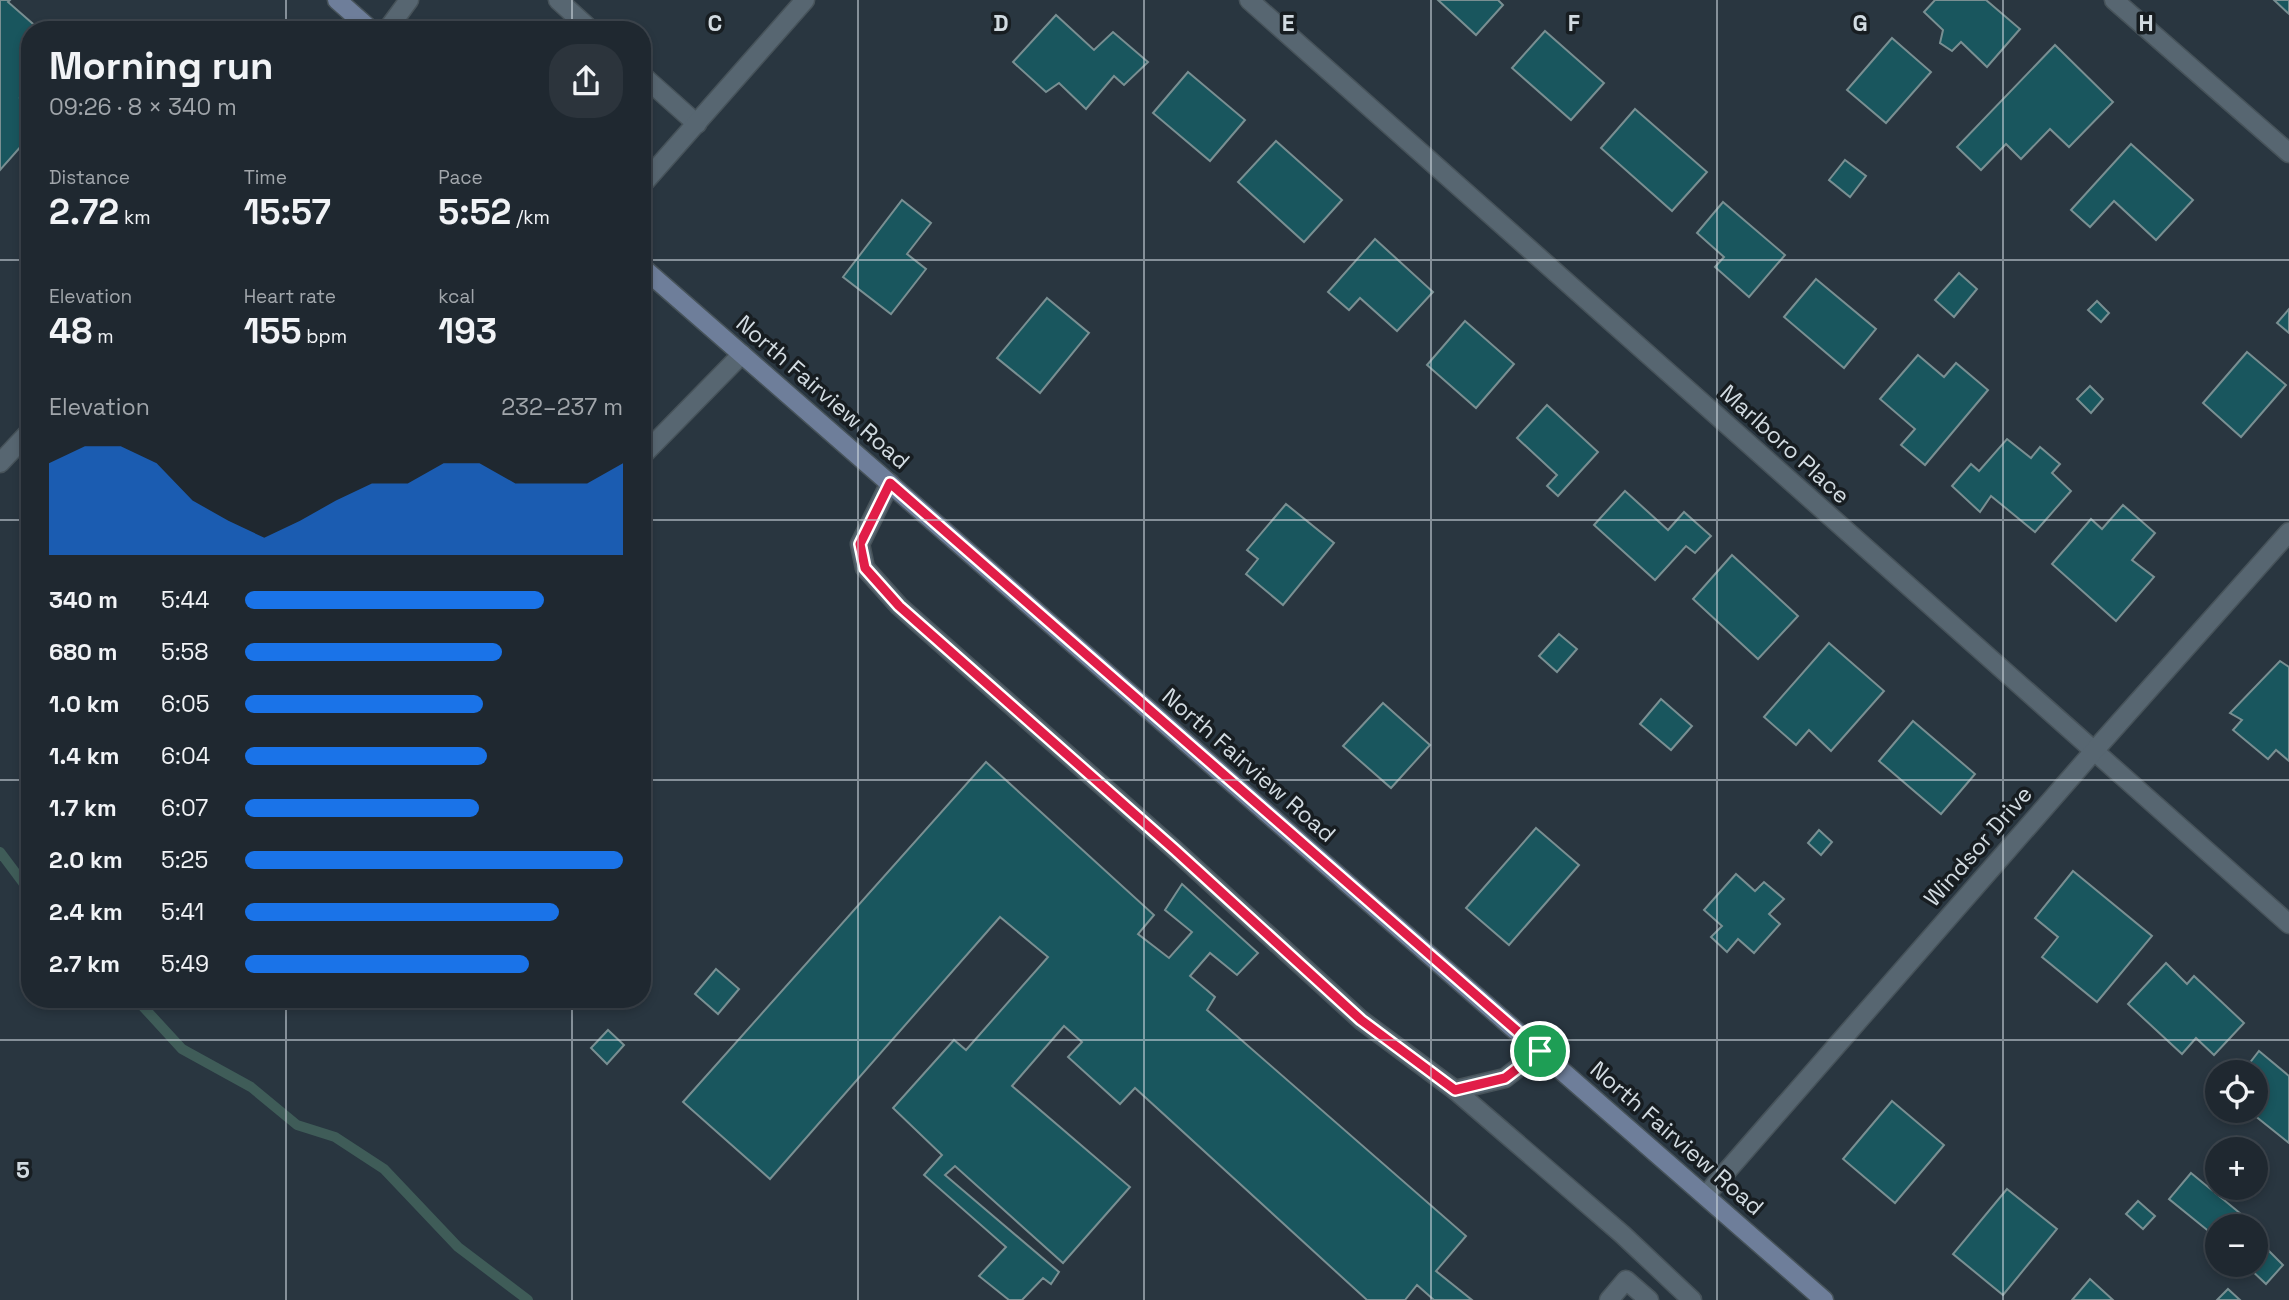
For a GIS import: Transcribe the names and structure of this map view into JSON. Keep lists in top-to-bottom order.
{
  "streets": {
    "main road": ["North Fairview Road"],
    "street": ["Marlboro Place", "Windsor Drive"]
  },
  "crossings": [
    ["North Fairview Road", "Windsor Drive"],
    ["Marlboro Place", "Windsor Drive"]
  ],
  "page": {
    "heading": ["Morning run", "09:26 · 8 × 340 m"],
    "stats": [
      ["Distance", "2.72 km"],
      ["Time", "15:57"],
      ["Pace", "5:52 /km"],
      ["Elevation", "48 m"],
      ["Heart rate", "155 bpm"],
      ["kcal", "193"]
    ],
    "chart": ["Elevation", "232–237 m"],
    "list": [
      {
        "name": "340 m",
        "note": "5:44"
      },
      {
        "name": "680 m",
        "note": "5:58"
      },
      {
        "name": "1.0 km",
        "note": "6:05"
      },
      {
        "name": "1.4 km",
        "note": "6:04"
      },
      {
        "name": "1.7 km",
        "note": "6:07"
      },
      {
        "name": "2.0 km",
        "note": "5:25"
      },
      {
        "name": "2.4 km",
        "note": "5:41"
      },
      {
        "name": "2.7 km",
        "note": "5:49"
      }
    ],
    "map_buttons": ["+", "−"]
  },
  "grid": {
    "columns": [
      "C",
      "D",
      "E",
      "F",
      "G",
      "H"
    ],
    "rows": ["5"]
  }
}
